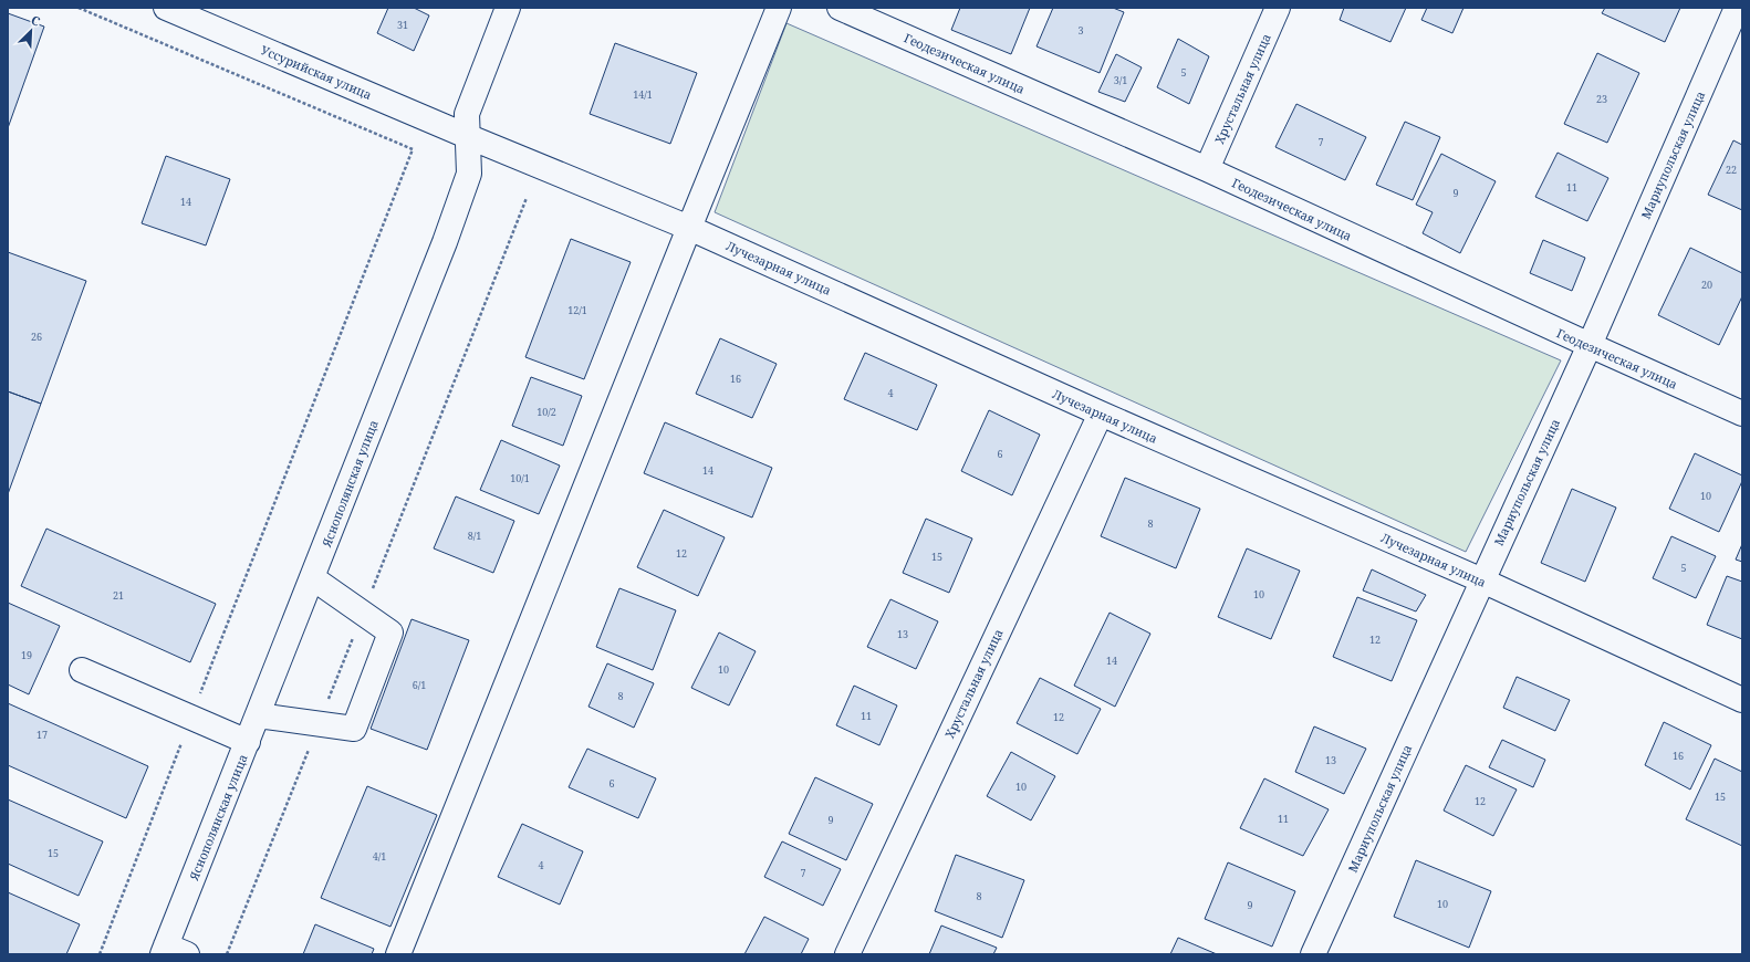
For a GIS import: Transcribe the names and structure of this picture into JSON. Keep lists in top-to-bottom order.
{
  "streets": {
    "street": [
      "Геодезическая улица",
      "Уссурийская улица",
      "Хрустальная улица",
      "Мариупольская улица",
      "Лучезарная улица",
      "Яснополянская улица"
    ]
  },
  "crossings": [
    ["Геодезическая улица", "Хрустальная улица"],
    ["Геодезическая улица", "Мариупольская улица"],
    ["Уссурийская улица", "Лучезарная улица"],
    ["Уссурийская улица", "Яснополянская улица"],
    ["Хрустальная улица", "Лучезарная улица"],
    ["Мариупольская улица", "Лучезарная улица"],
    ["Лучезарная улица", "Яснополянская улица"]
  ],
  "house_numbers": [
    "31",
    "3",
    "5",
    "3/1",
    "14/1",
    "23",
    "7",
    "22",
    "11",
    "9",
    "14",
    "20",
    "12/1",
    "26",
    "16",
    "4",
    "10/2",
    "6",
    "14",
    "10/1",
    "10",
    "8",
    "8/1",
    "12",
    "15",
    "5",
    "10",
    "21",
    "13",
    "12",
    "19",
    "14",
    "10",
    "6/1",
    "8",
    "11",
    "12",
    "17",
    "16",
    "13",
    "6",
    "10",
    "15",
    "12",
    "11",
    "9",
    "15",
    "4/1",
    "4",
    "7",
    "8",
    "10",
    "9"
  ],
  "north": "top right"
}
